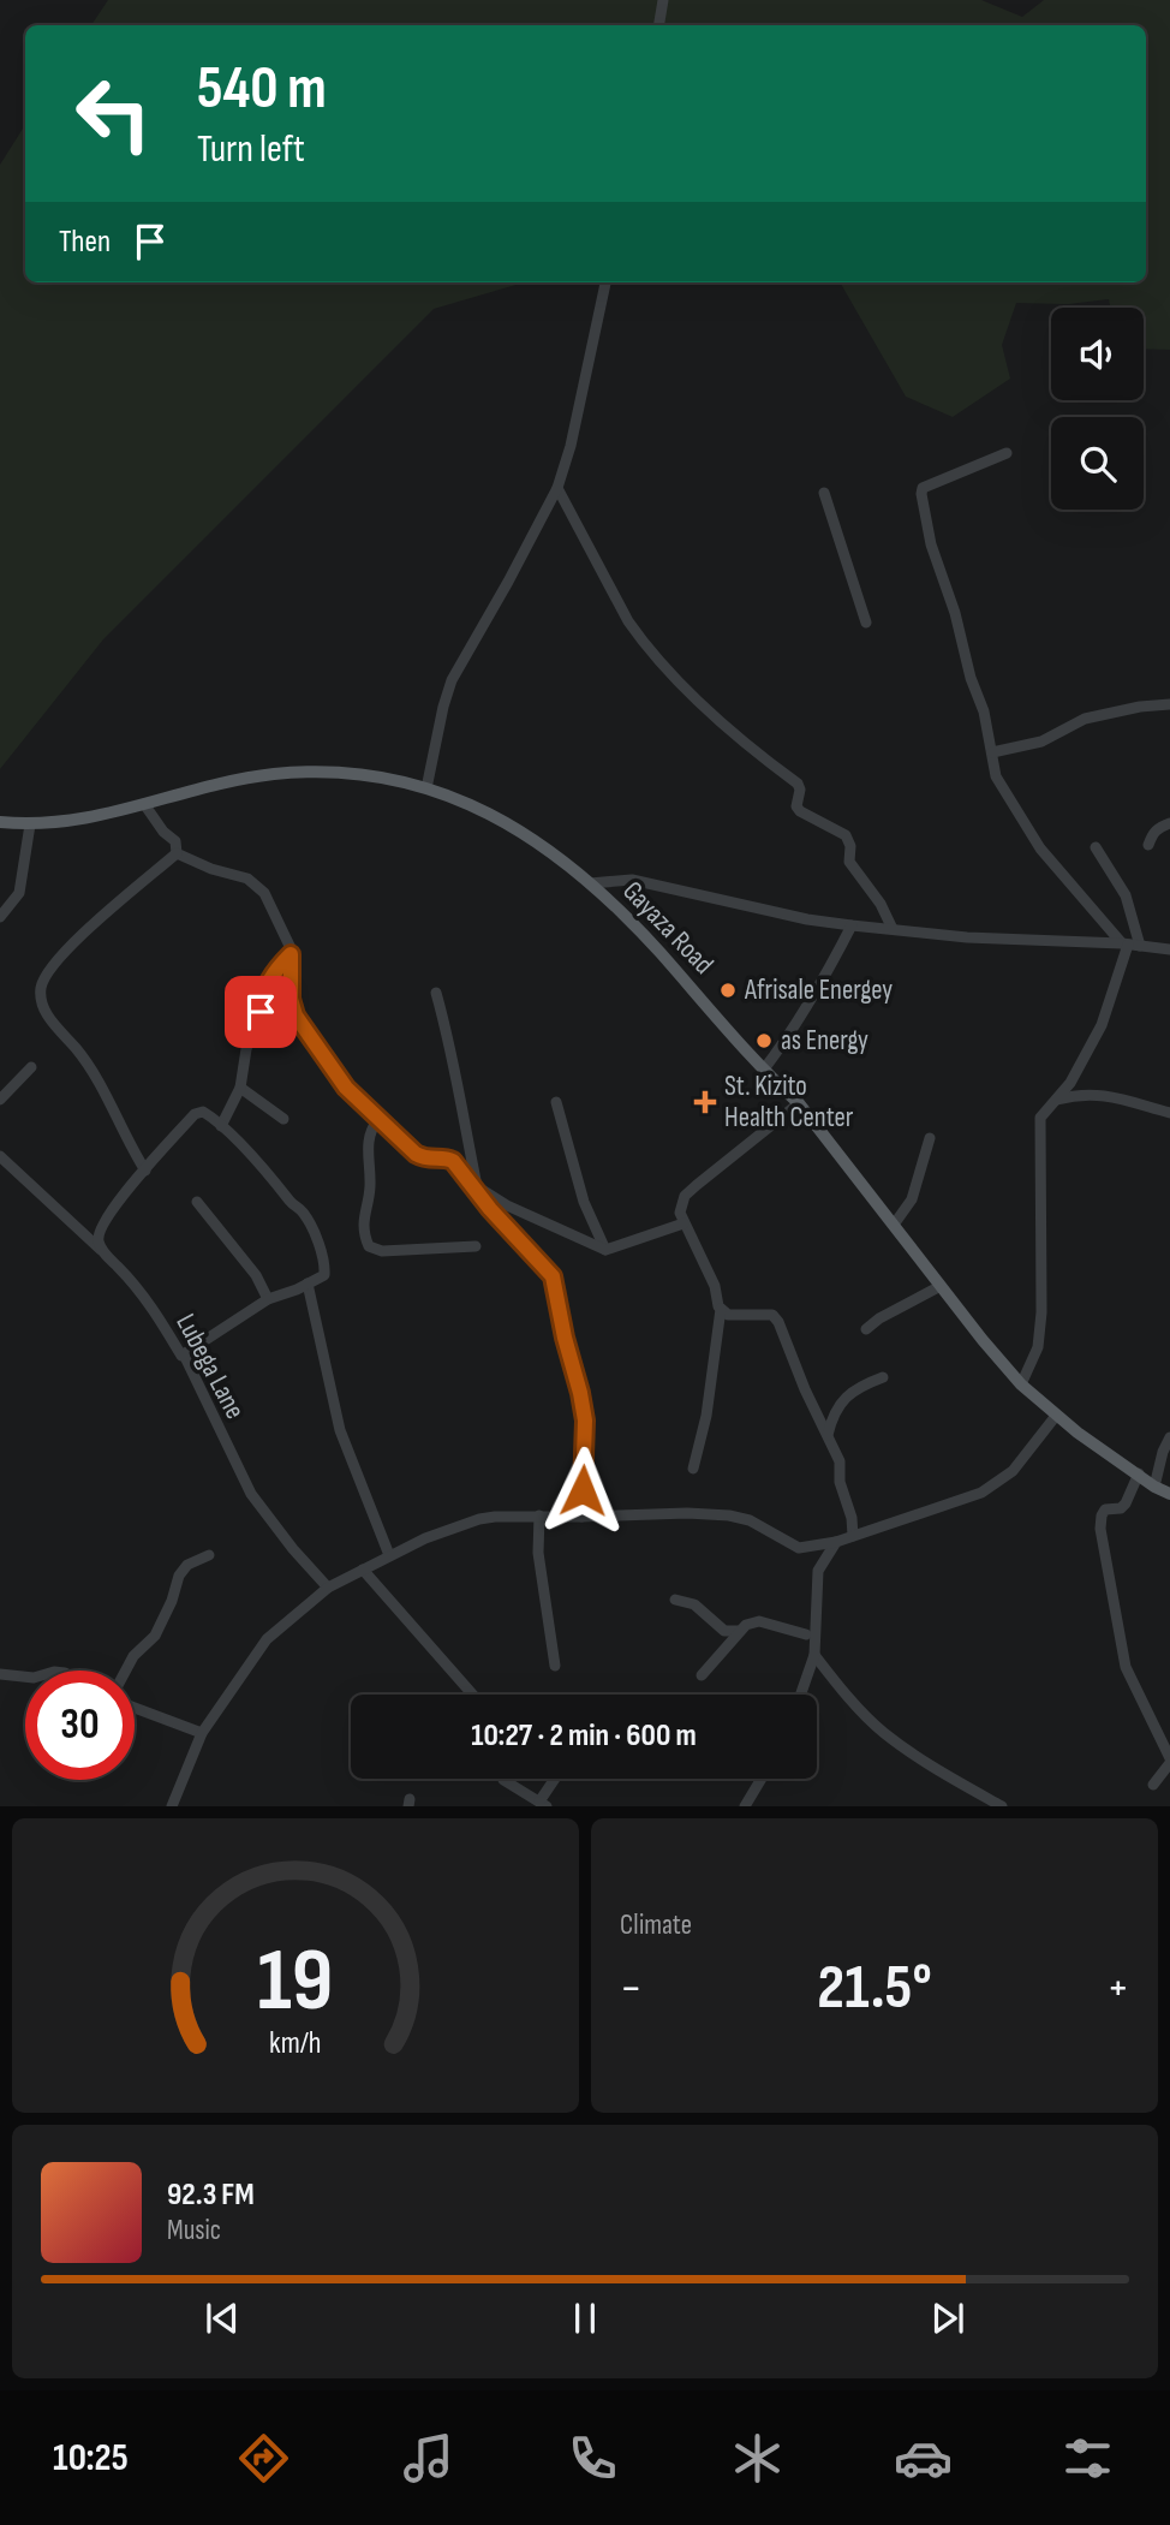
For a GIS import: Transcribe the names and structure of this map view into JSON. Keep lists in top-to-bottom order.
{
  "streets": {
    "main road": ["Gayaza Road"],
    "street": ["Lubega Lane"]
  },
  "places": {
    "other": ["Afrisale Energey", "as Energy"],
    "health": ["St. Kizito Health Center"]
  },
  "page": {
    "turn": ["540 m", "Turn left"],
    "then": "Then",
    "limit": "30",
    "trip": "10:27 · 2 min · 600 m",
    "tile": "Climate",
    "heat": ["−", "21.5°", "+"],
    "song": ["92.3 FM", "Music"],
    "tabs": "10:25",
    "gauge": ["19", "km/h"]
  }
}
